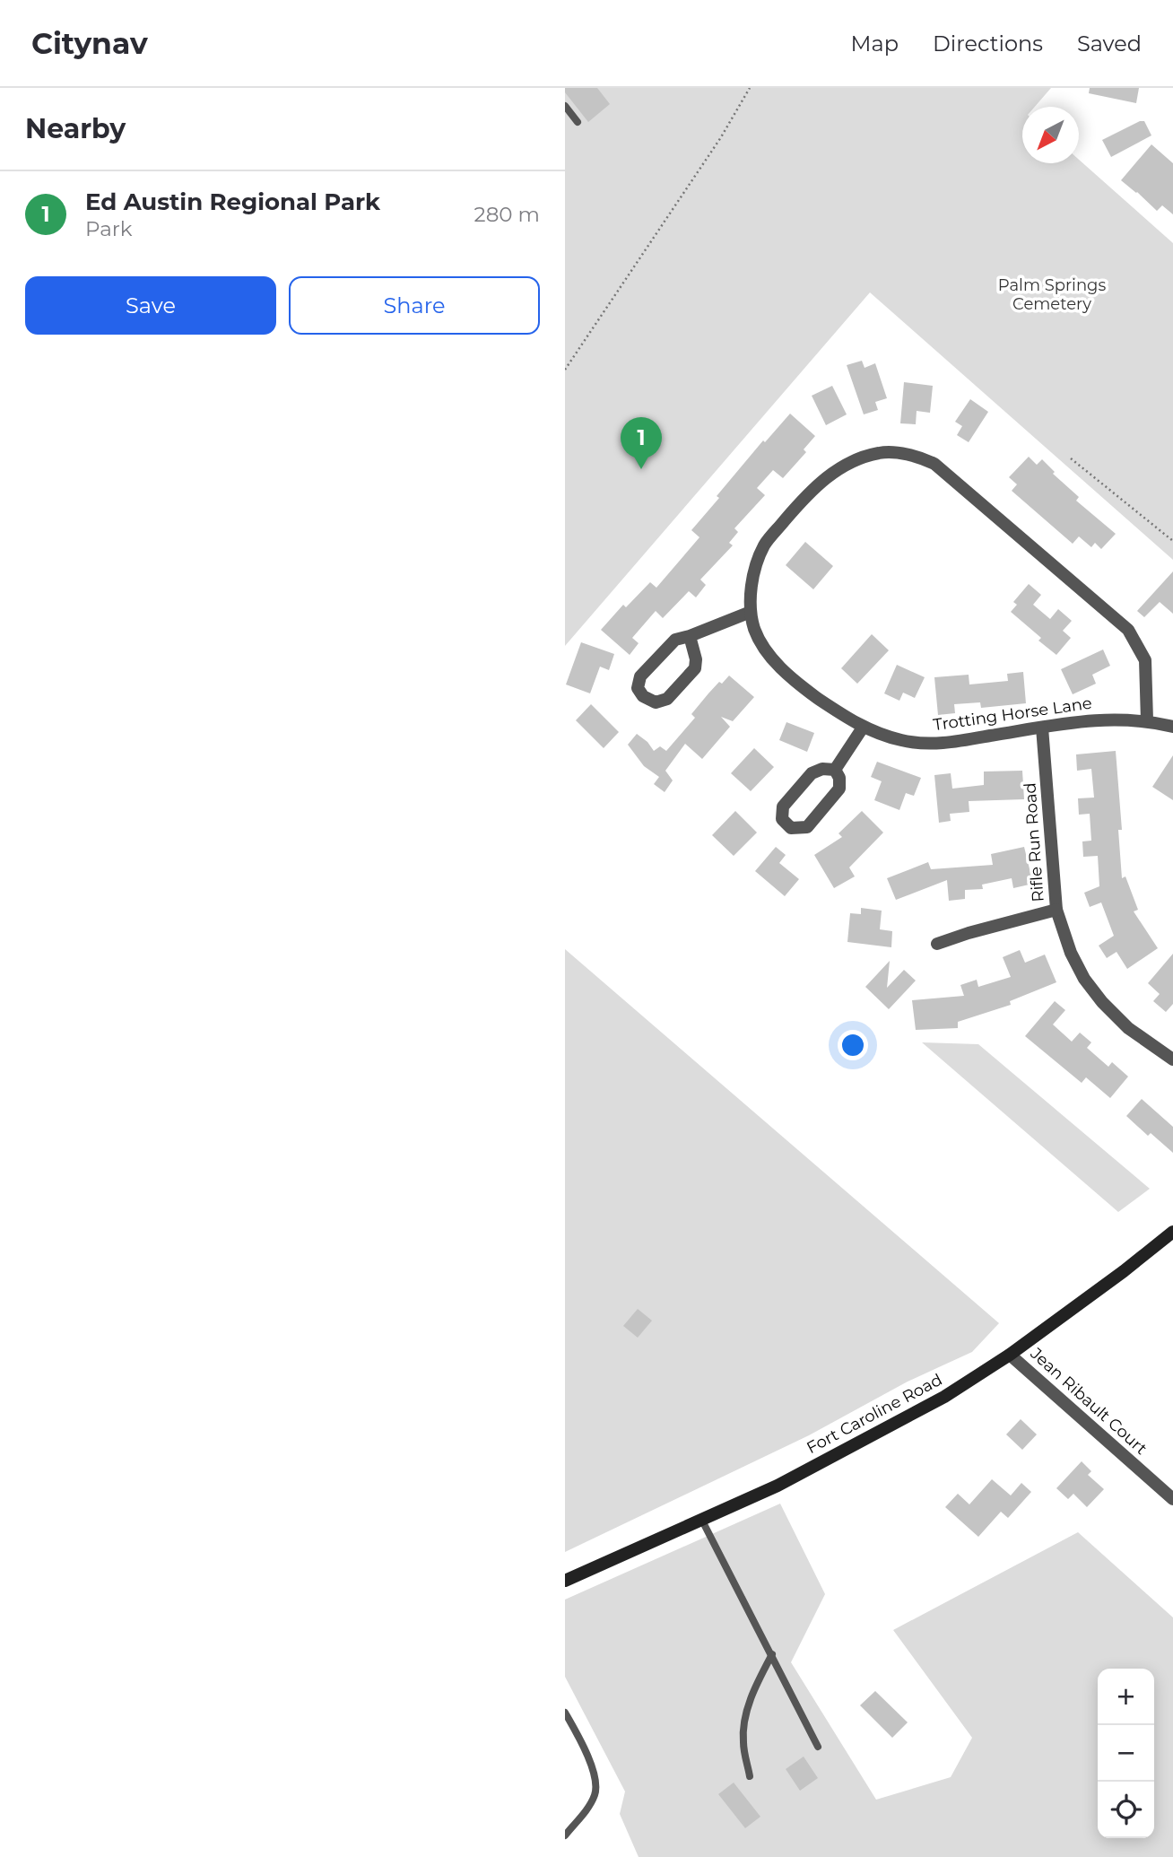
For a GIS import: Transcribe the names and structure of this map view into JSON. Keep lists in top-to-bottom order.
{
  "streets": {
    "street": [
      "Trotting Horse Lane",
      "Rifle Run Road",
      "Jean Ribault Court",
      "Fort Caroline Road"
    ]
  },
  "crossings": [
    ["Trotting Horse Lane", "Rifle Run Road"],
    ["Jean Ribault Court", "Fort Caroline Road"]
  ],
  "parks": ["Palm Springs Cemetery"],
  "north": "bottom left",
  "page": {
    "header": "Citynav",
    "nav": ["Map", "Directions", "Saved"],
    "heading": "Nearby",
    "list": [
      {
        "mark": "1",
        "name": "Ed Austin Regional Park",
        "note": "Park",
        "value": "280 m"
      }
    ],
    "buttons": ["Save", "Share"],
    "pins": "1",
    "map_buttons": ["+", "−"]
  }
}
